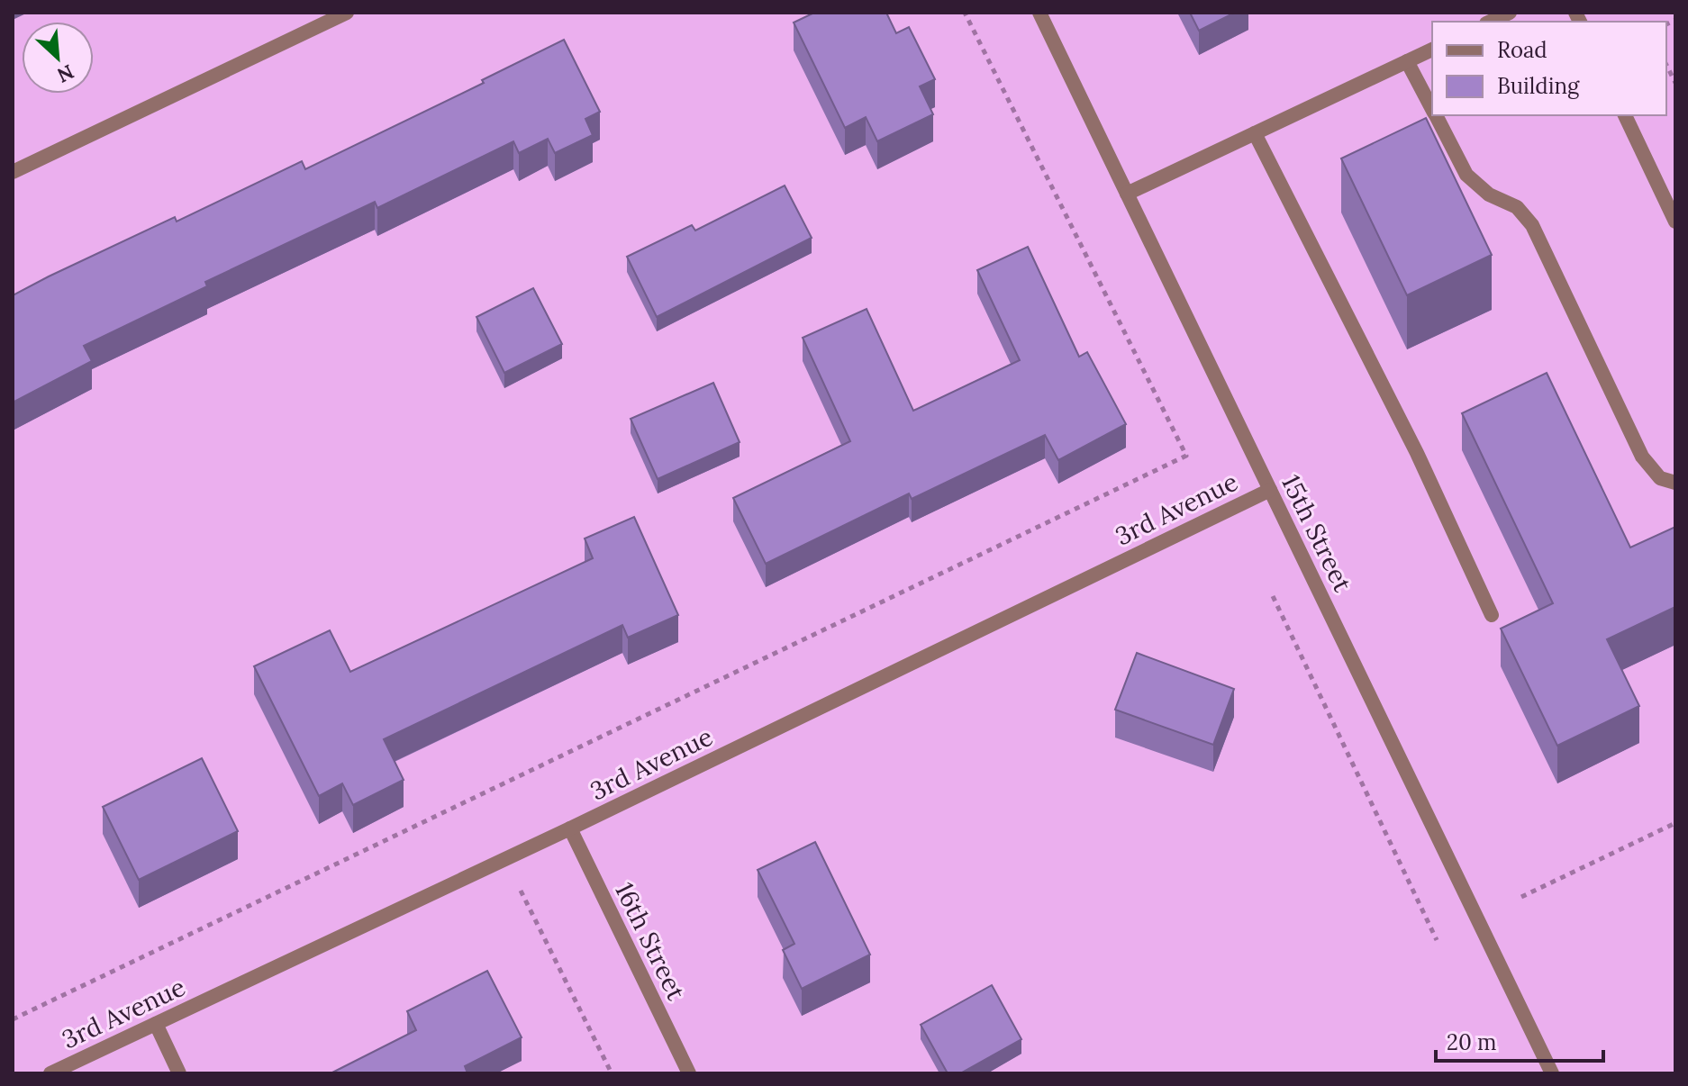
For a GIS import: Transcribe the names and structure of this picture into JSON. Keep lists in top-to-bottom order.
{
  "streets": {
    "street": ["3rd Avenue", "15th Street", "16th Street"]
  },
  "crossings": [
    ["3rd Avenue", "15th Street"],
    ["3rd Avenue", "16th Street"]
  ],
  "legend": ["Road", "Building"],
  "scale_bar": "20 m",
  "north": "bottom right"
}
